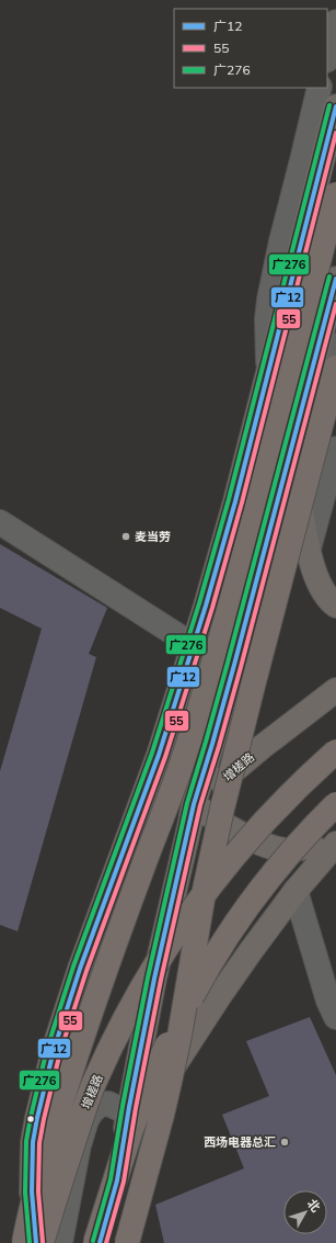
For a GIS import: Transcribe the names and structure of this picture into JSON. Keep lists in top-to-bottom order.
{
  "streets": {
    "highway": ["增槎路"]
  },
  "places": ["麦当劳", "西场电器总汇"],
  "lines": ["transit line 广276", "transit line 广12", "transit line 55"],
  "legend": ["广12", "55", "广276"],
  "north": "top right"
}
